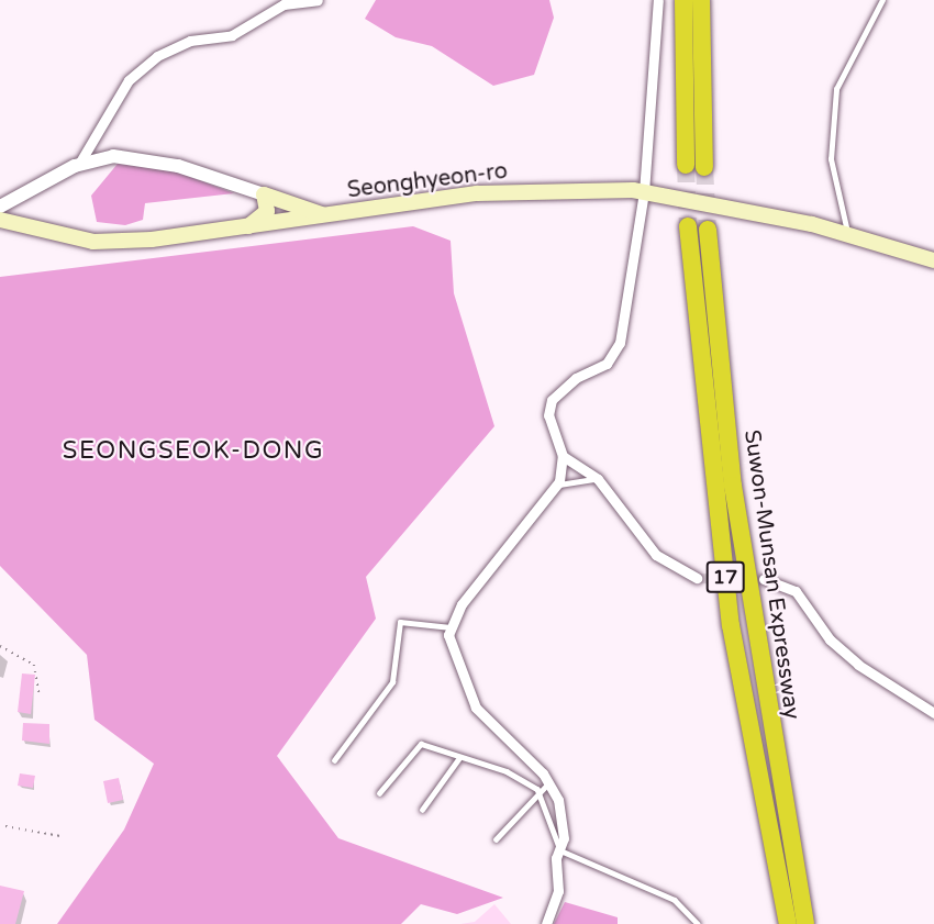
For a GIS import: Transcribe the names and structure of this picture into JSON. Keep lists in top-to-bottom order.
{
  "streets": {
    "highway": ["Suwon-Munsan Expressway", "17"],
    "main road": ["Seonghyeon-ro"]
  },
  "districts": ["SEONGSEOK-DONG"]
}
